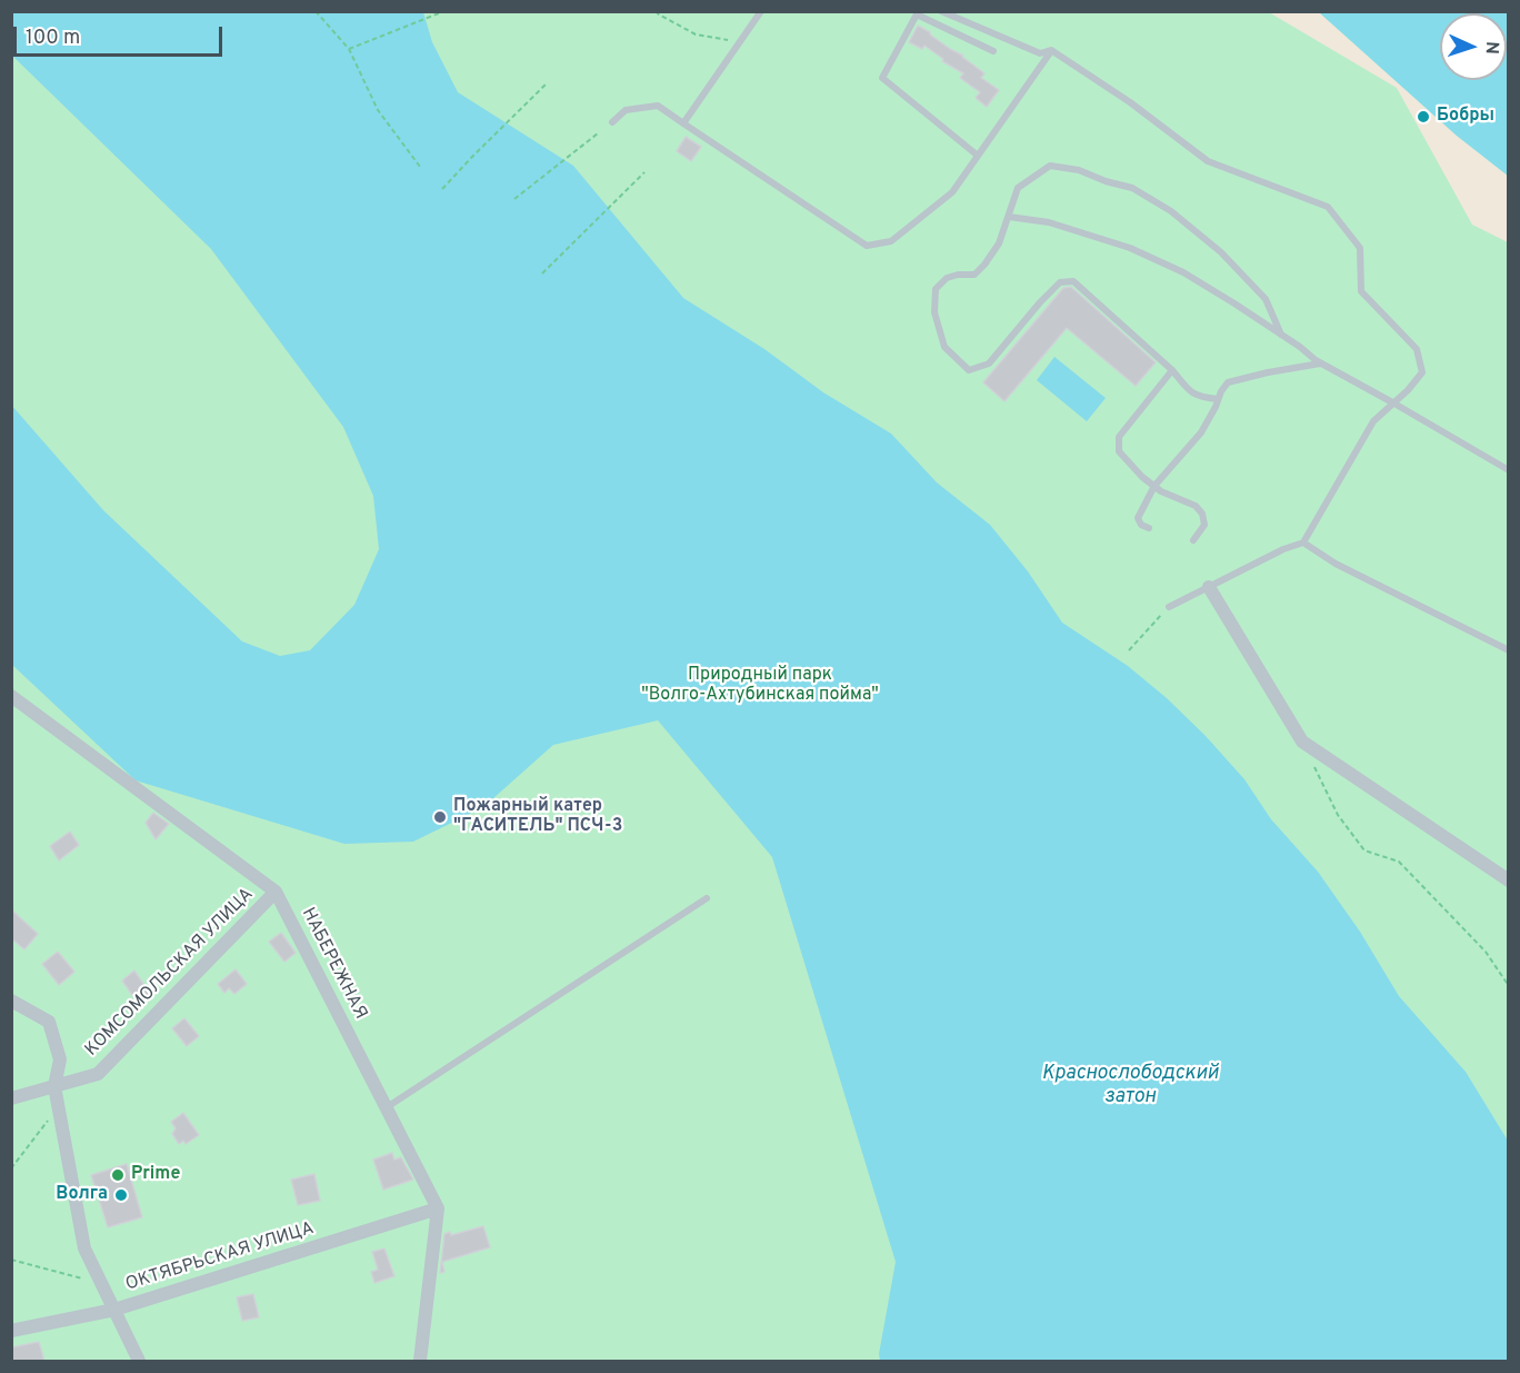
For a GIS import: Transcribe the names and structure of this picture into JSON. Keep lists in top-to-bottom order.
{
  "streets": {
    "street": ["НАБЕРЕЖНАЯ", "КОМСОМОЛЬСКАЯ УЛИЦА", "ОКТЯБРЬСКАЯ УЛИЦА"]
  },
  "crossings": [
    ["НАБЕРЕЖНАЯ", "КОМСОМОЛЬСКАЯ УЛИЦА"],
    ["НАБЕРЕЖНАЯ", "ОКТЯБРЬСКАЯ УЛИЦА"]
  ],
  "water": ["Краснослободский затон"],
  "parks": ["Природный парк \"Волго-Ахтубинская пойма\""],
  "places": [
    "Бобры",
    "Пожарный катер \"ГАСИТЕЛЬ\" ПСЧ-3",
    "Prime",
    "Волга"
  ],
  "scale_bar": "100 m",
  "north": "right"
}
